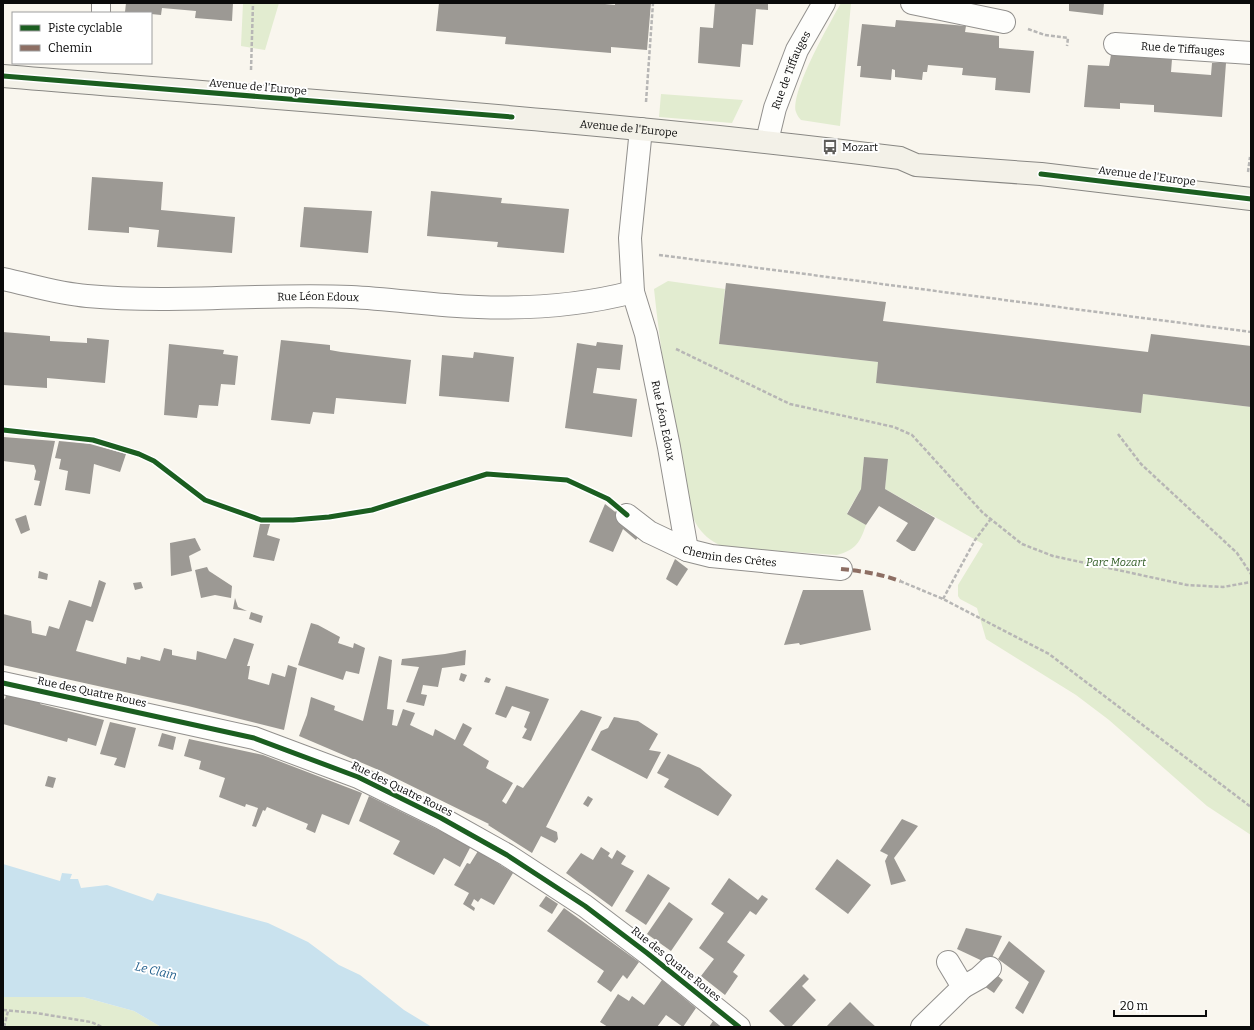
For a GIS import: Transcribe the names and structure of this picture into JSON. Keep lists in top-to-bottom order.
{
  "streets": {
    "main road": ["Avenue de l'Europe"],
    "street": [
      "Rue de Tiffauges",
      "Rue Léon Edoux",
      "Chemin des Crêtes",
      "Rue des Quatre Roues"
    ]
  },
  "crossings": [
    ["Rue de Tiffauges", "Avenue de l'Europe"],
    ["Avenue de l'Europe", "Rue Léon Edoux"],
    ["Rue Léon Edoux", "Chemin des Crêtes"]
  ],
  "water": ["Le Clain"],
  "parks": ["Parc Mozart"],
  "places": {
    "bus stop": ["Mozart"]
  },
  "legend": ["Piste cyclable", "Chemin"],
  "scale_bar": "20 m"
}
